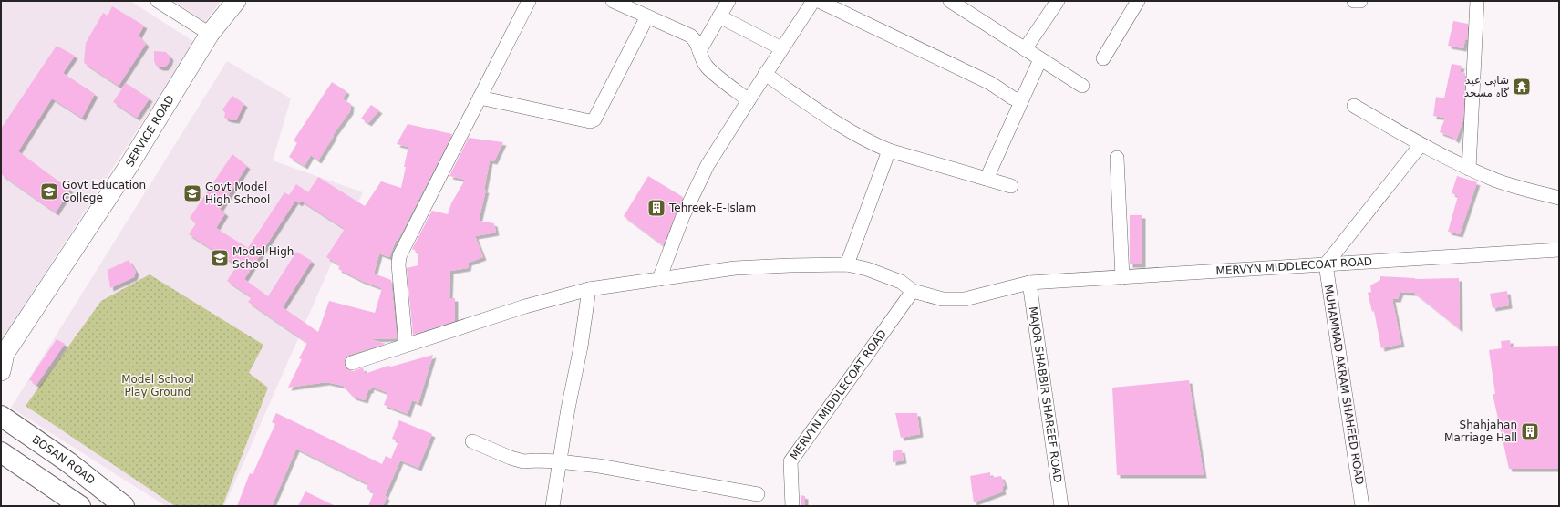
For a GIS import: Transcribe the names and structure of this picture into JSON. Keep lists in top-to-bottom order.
{
  "streets": {
    "main road": ["BOSAN ROAD"],
    "street": [
      "SERVICE ROAD",
      "MERVYN MIDDLECOAT ROAD",
      "MUHAMMAD AKRAM SHAHEED ROAD",
      "MAJOR SHABBIR SHAREEF ROAD"
    ]
  },
  "crossings": [
    ["MERVYN MIDDLECOAT ROAD", "MUHAMMAD AKRAM SHAHEED ROAD"],
    ["MERVYN MIDDLECOAT ROAD", "MAJOR SHABBIR SHAREEF ROAD"]
  ],
  "parks": ["Model School Play Ground"],
  "places": {
    "temple": ["شاہی عید گاہ مسجد"],
    "school or university": ["Govt Education College", "Govt Model High School", "Model High School"],
    "building": ["Tehreek-E-Islam", "Shahjahan Marriage Hall"]
  }
}
